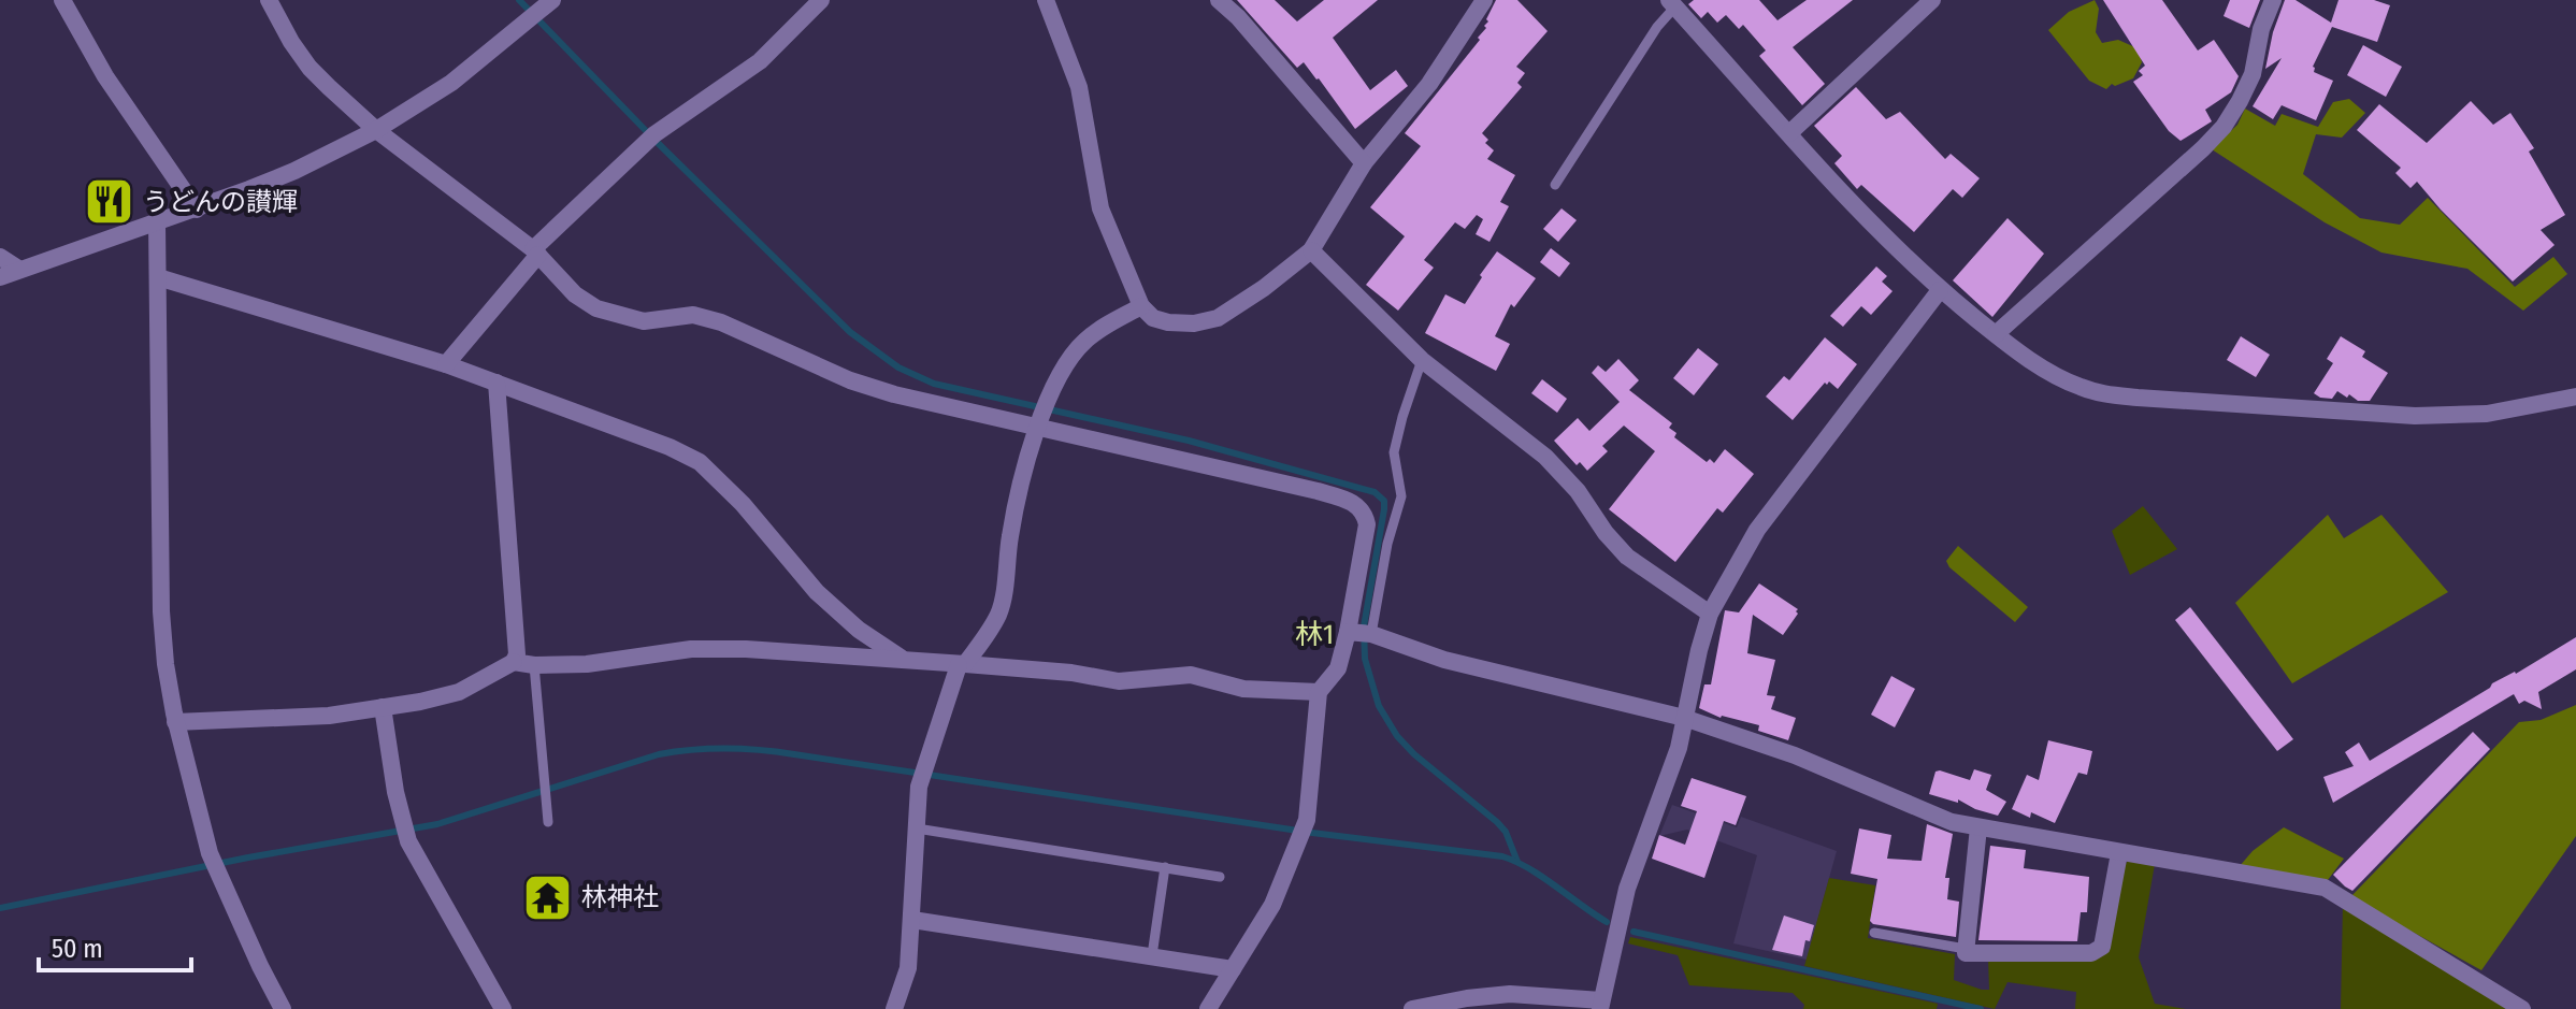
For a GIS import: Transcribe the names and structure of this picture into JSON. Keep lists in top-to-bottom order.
{
  "districts": ["林1"],
  "places": {
    "restaurant": ["うどんの讃輝"],
    "temple": ["林神社"]
  },
  "scale_bar": "50 m"
}
